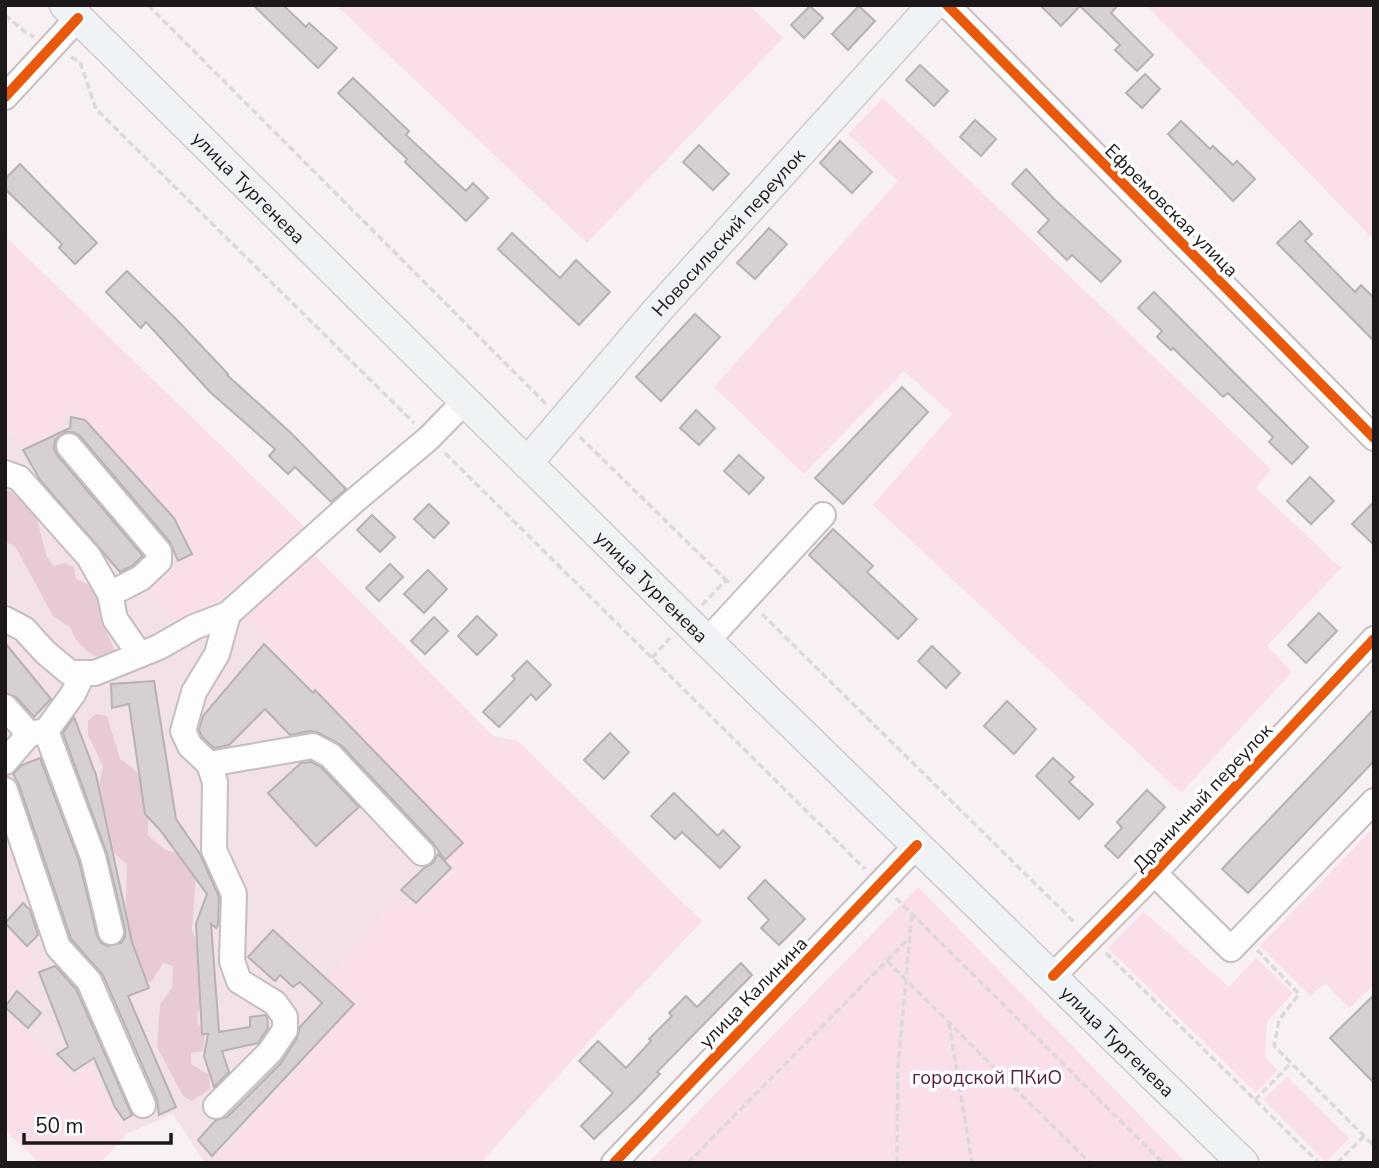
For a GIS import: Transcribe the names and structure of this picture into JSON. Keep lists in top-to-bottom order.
{
  "streets": {
    "main road": ["улица Тургенева", "Новосильский переулок"],
    "street": ["Ефремовская улица", "Драничный переулок", "улица Калинина"]
  },
  "crossings": [
    ["улица Тургенева", "Новосильский переулок"],
    ["улица Тургенева", "Драничный переулок"],
    ["улица Тургенева", "улица Калинина"]
  ],
  "parks": ["городской ПКиО"],
  "scale_bar": "50 m"
}
